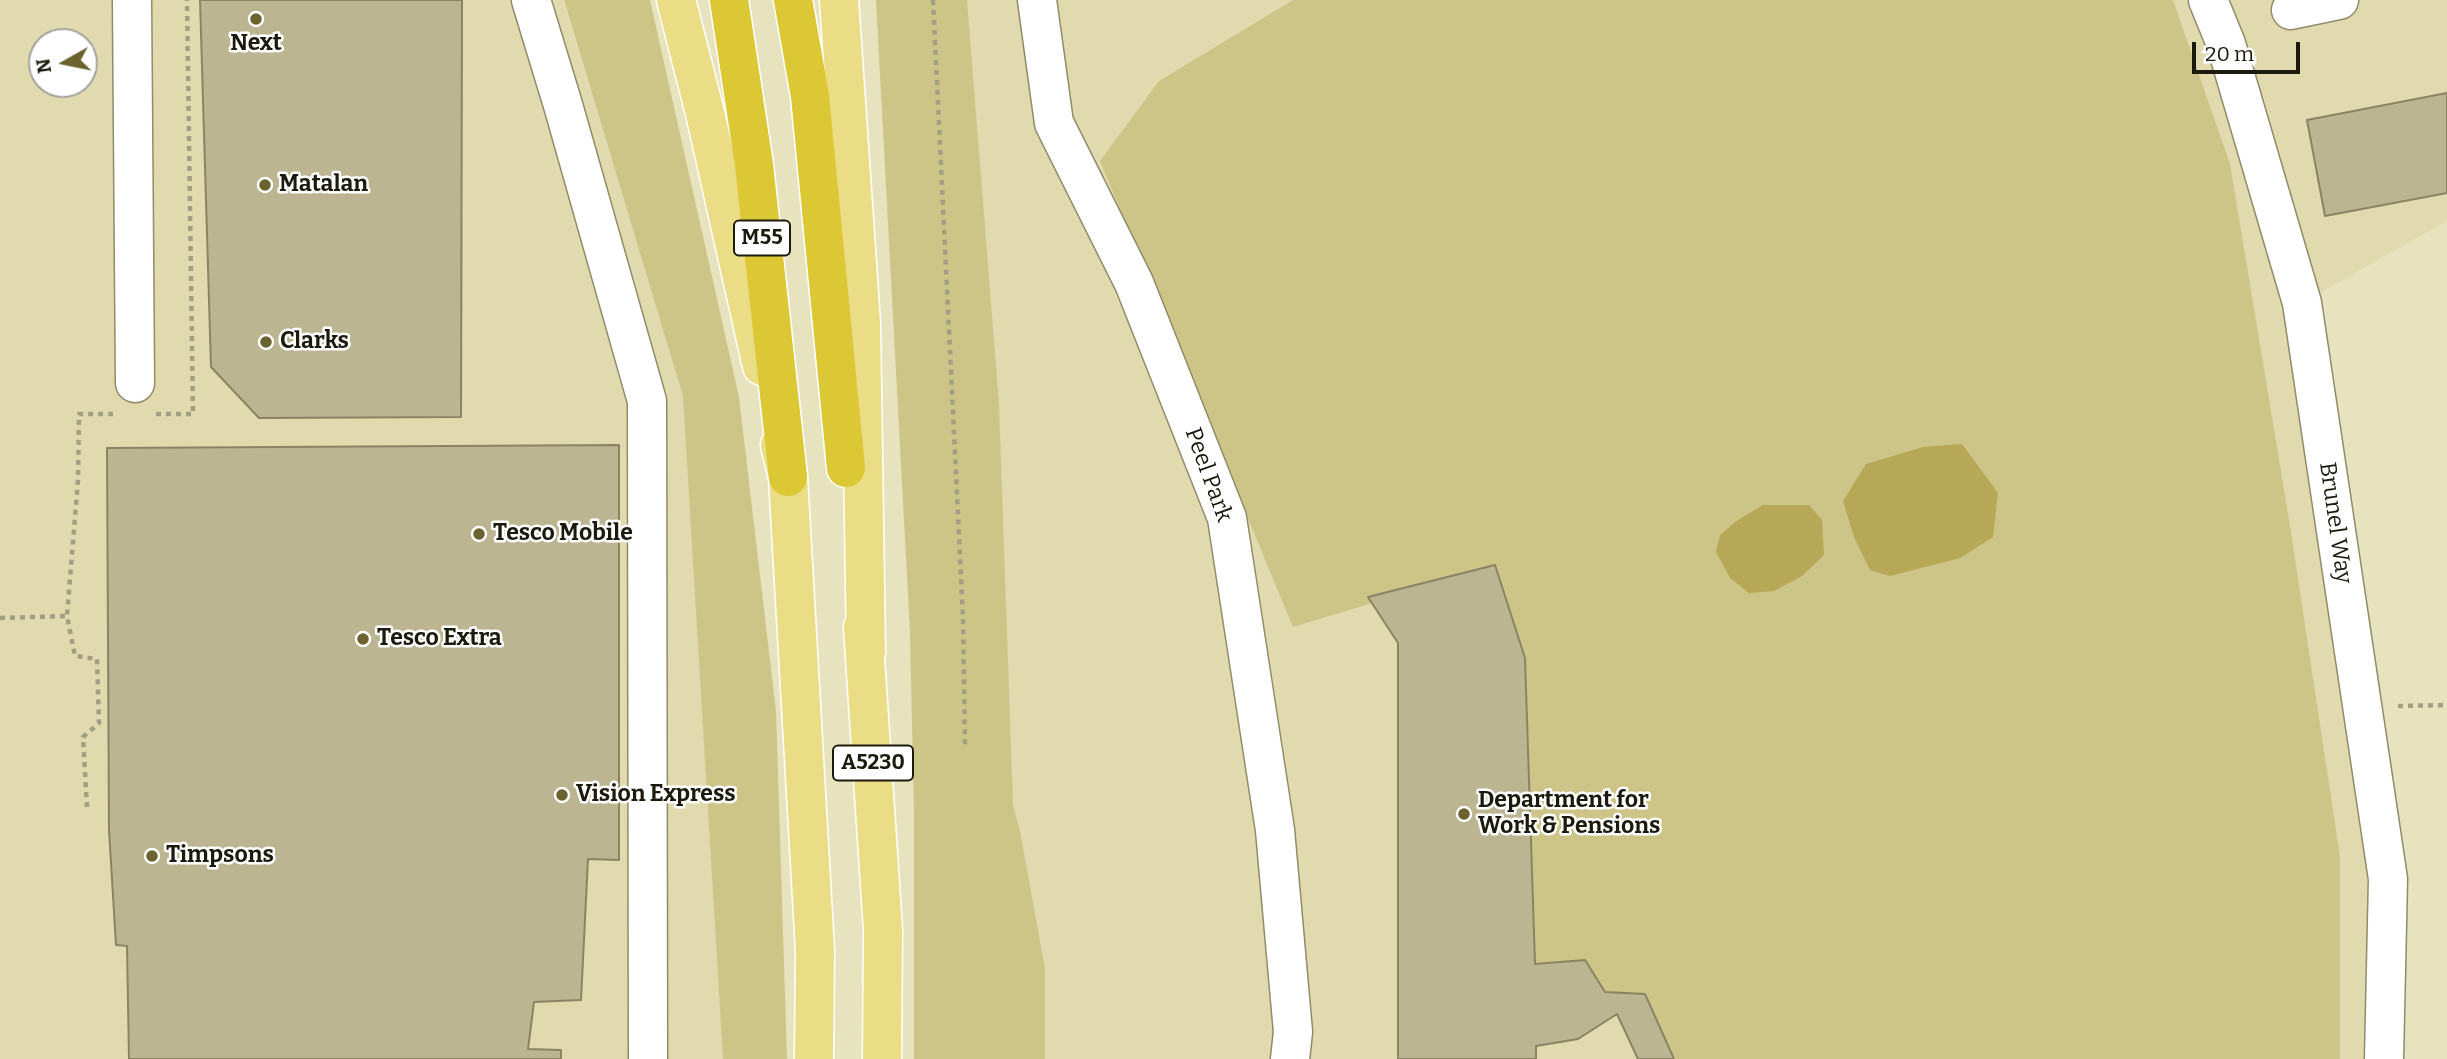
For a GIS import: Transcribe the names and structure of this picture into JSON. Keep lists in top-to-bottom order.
{
  "streets": {
    "highway": ["M55"],
    "main road": ["A5230"],
    "street": ["Peel Park", "Brunel Way"]
  },
  "crossings": [
    ["M55", "A5230"]
  ],
  "places": [
    "Next",
    "Matalan",
    "Clarks",
    "Tesco Mobile",
    "Tesco Extra",
    "Vision Express",
    "Department for Work & Pensions",
    "Timpsons"
  ],
  "scale_bar": "20 m",
  "north": "left"
}
